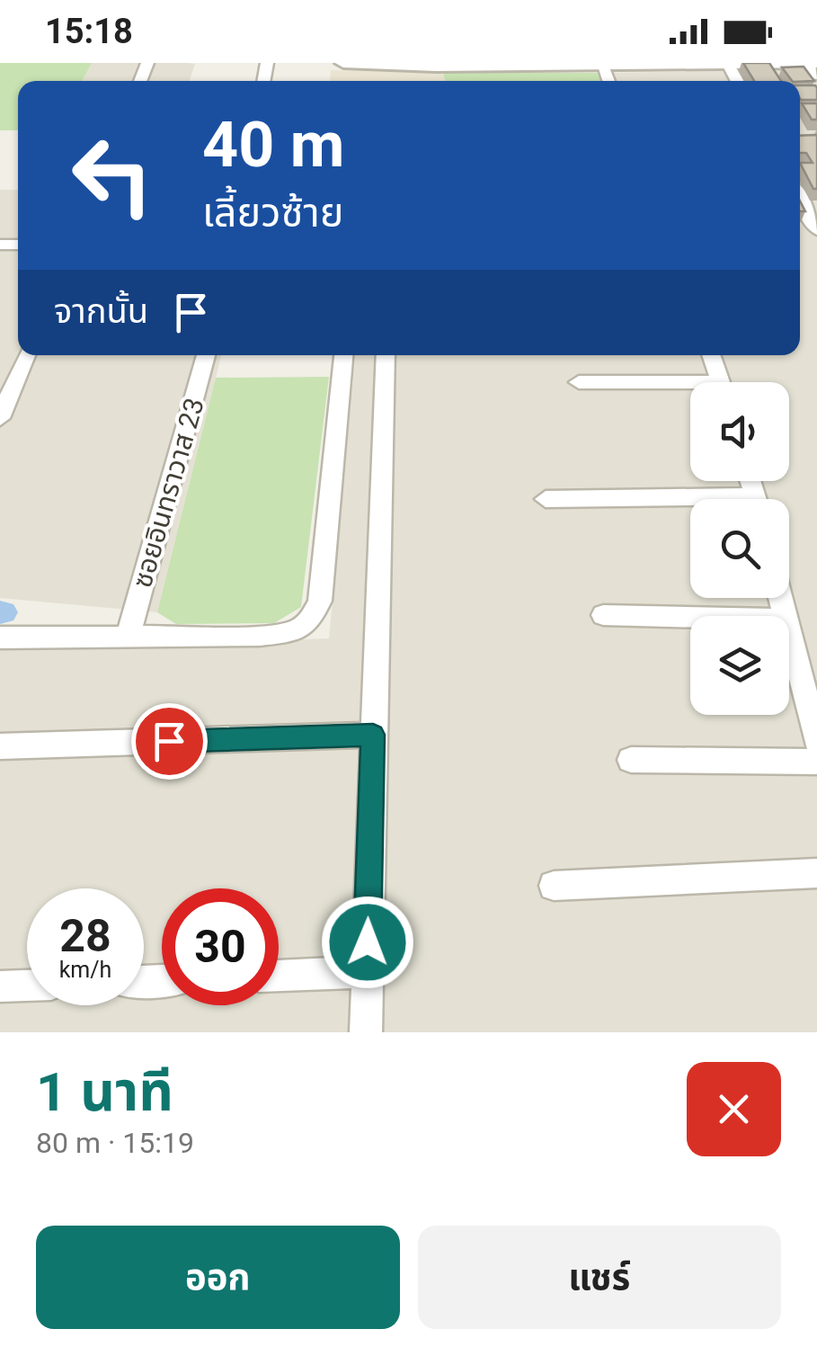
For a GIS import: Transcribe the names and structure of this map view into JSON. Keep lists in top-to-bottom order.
{
  "streets": {
    "street": ["ซอยอินทราวาส 23"]
  },
  "page": {
    "status": "15:18",
    "turn": ["40 m", "เลี้ยวซ้าย"],
    "then": "จากนั้น",
    "speed": "28 km/h",
    "limit": "30",
    "heading": ["1 นาที", "80 m · 15:19"],
    "buttons": ["ออก", "แชร์"]
  }
}
